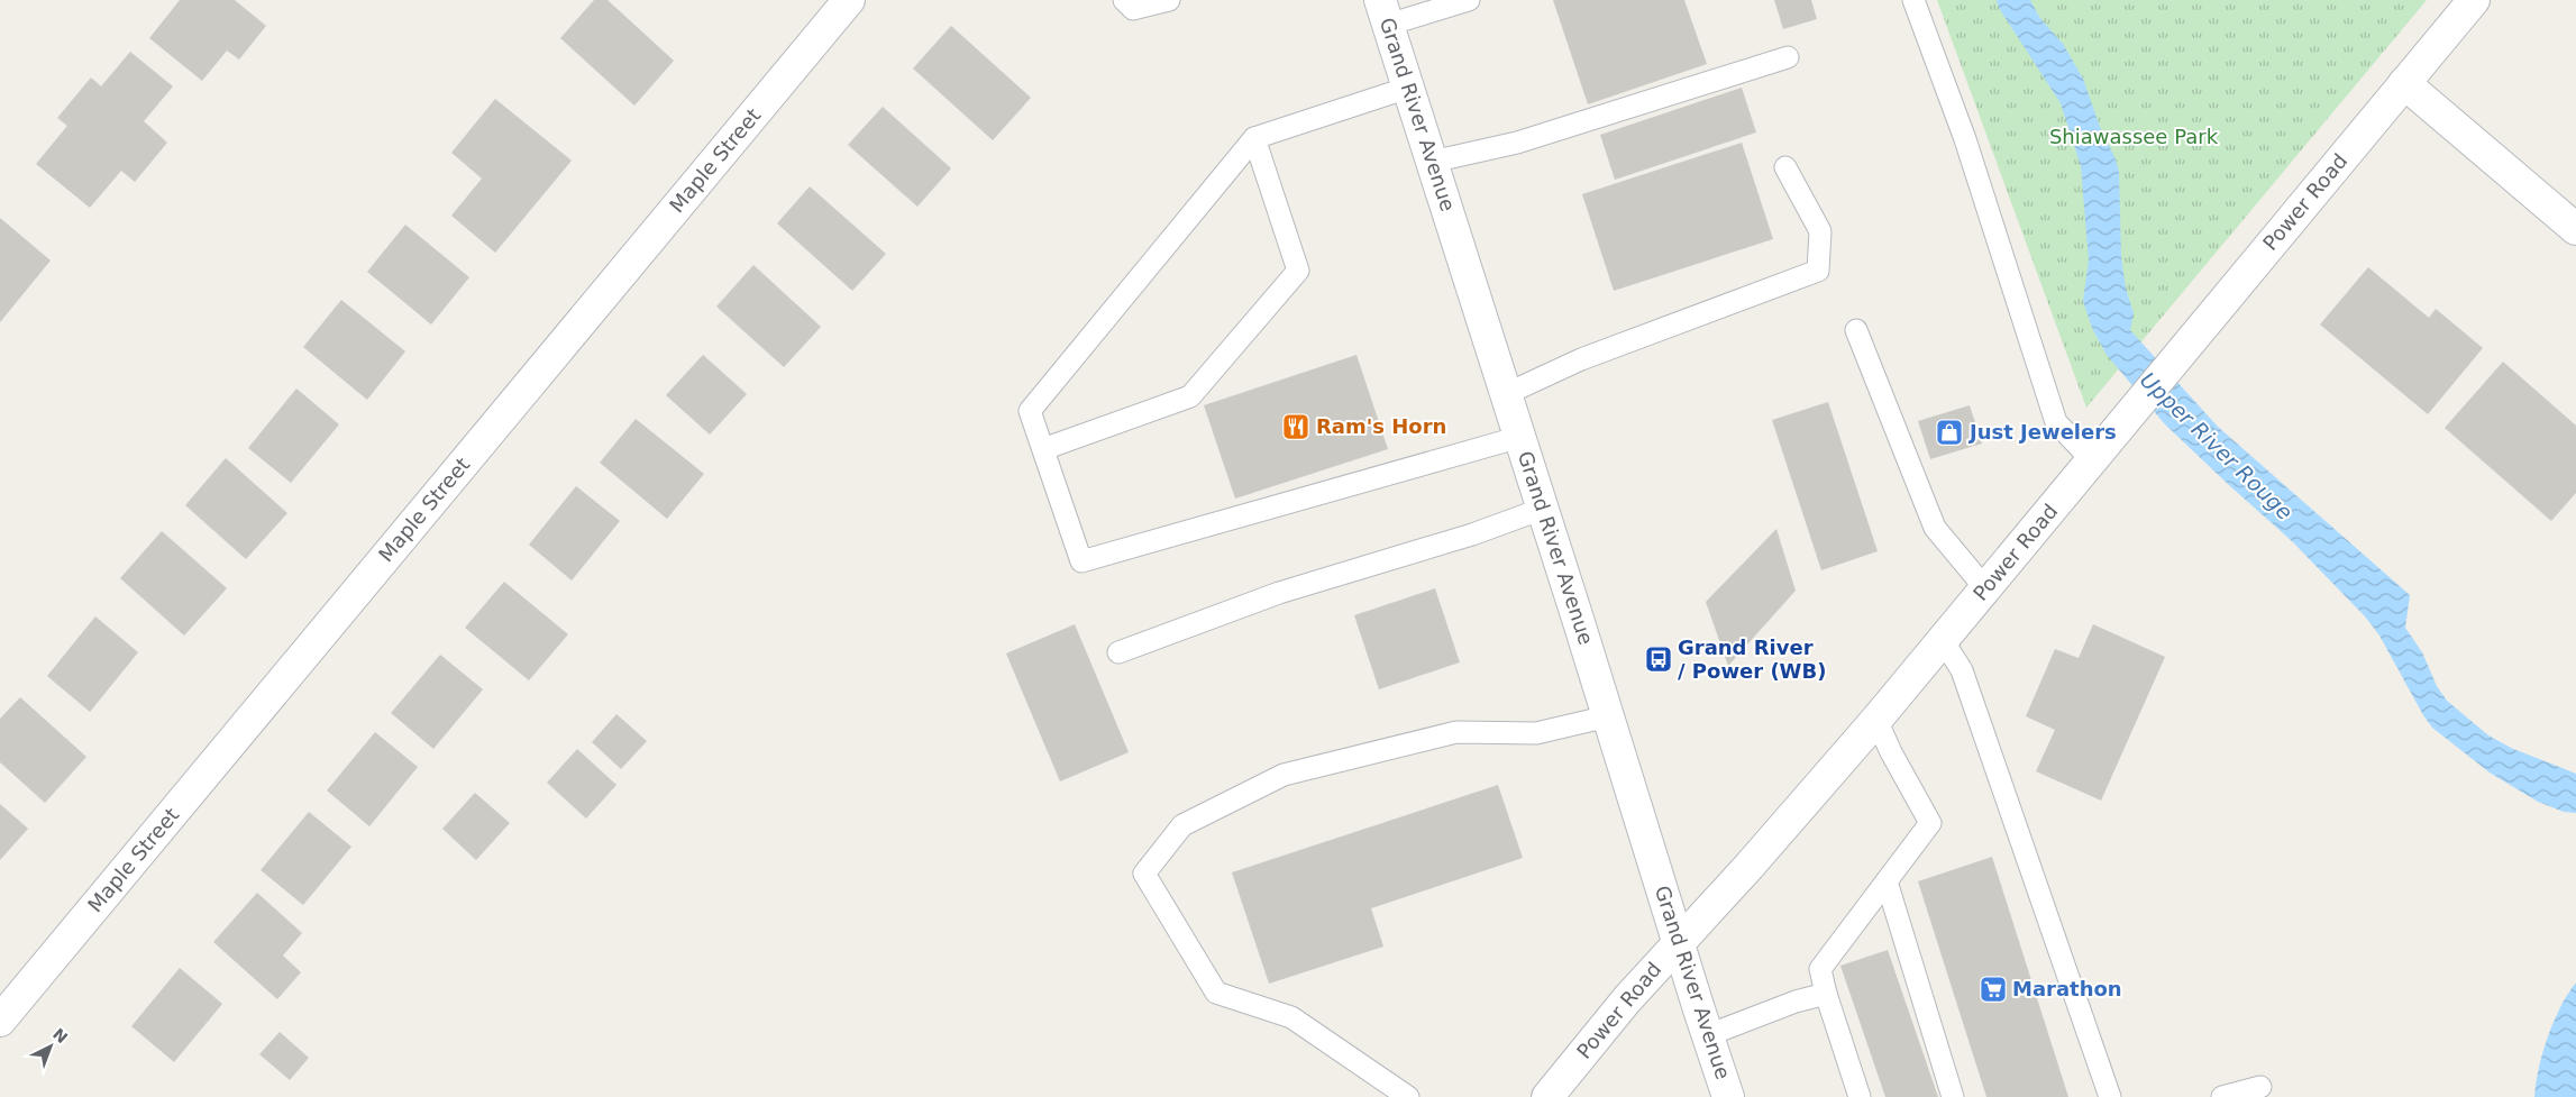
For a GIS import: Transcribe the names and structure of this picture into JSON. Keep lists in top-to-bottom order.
{
  "streets": {
    "street": ["Grand River Avenue", "Maple Street", "Power Road"]
  },
  "crossings": [
    ["Grand River Avenue", "Power Road"]
  ],
  "water": ["Upper River Rouge"],
  "parks": ["Shiawassee Park"],
  "places": {
    "restaurant": ["Ram's Horn"],
    "shop": ["Just Jewelers"],
    "bus stop": ["Grand River / Power (WB)"],
    "supermarket": ["Marathon"]
  },
  "north": "top right"
}
